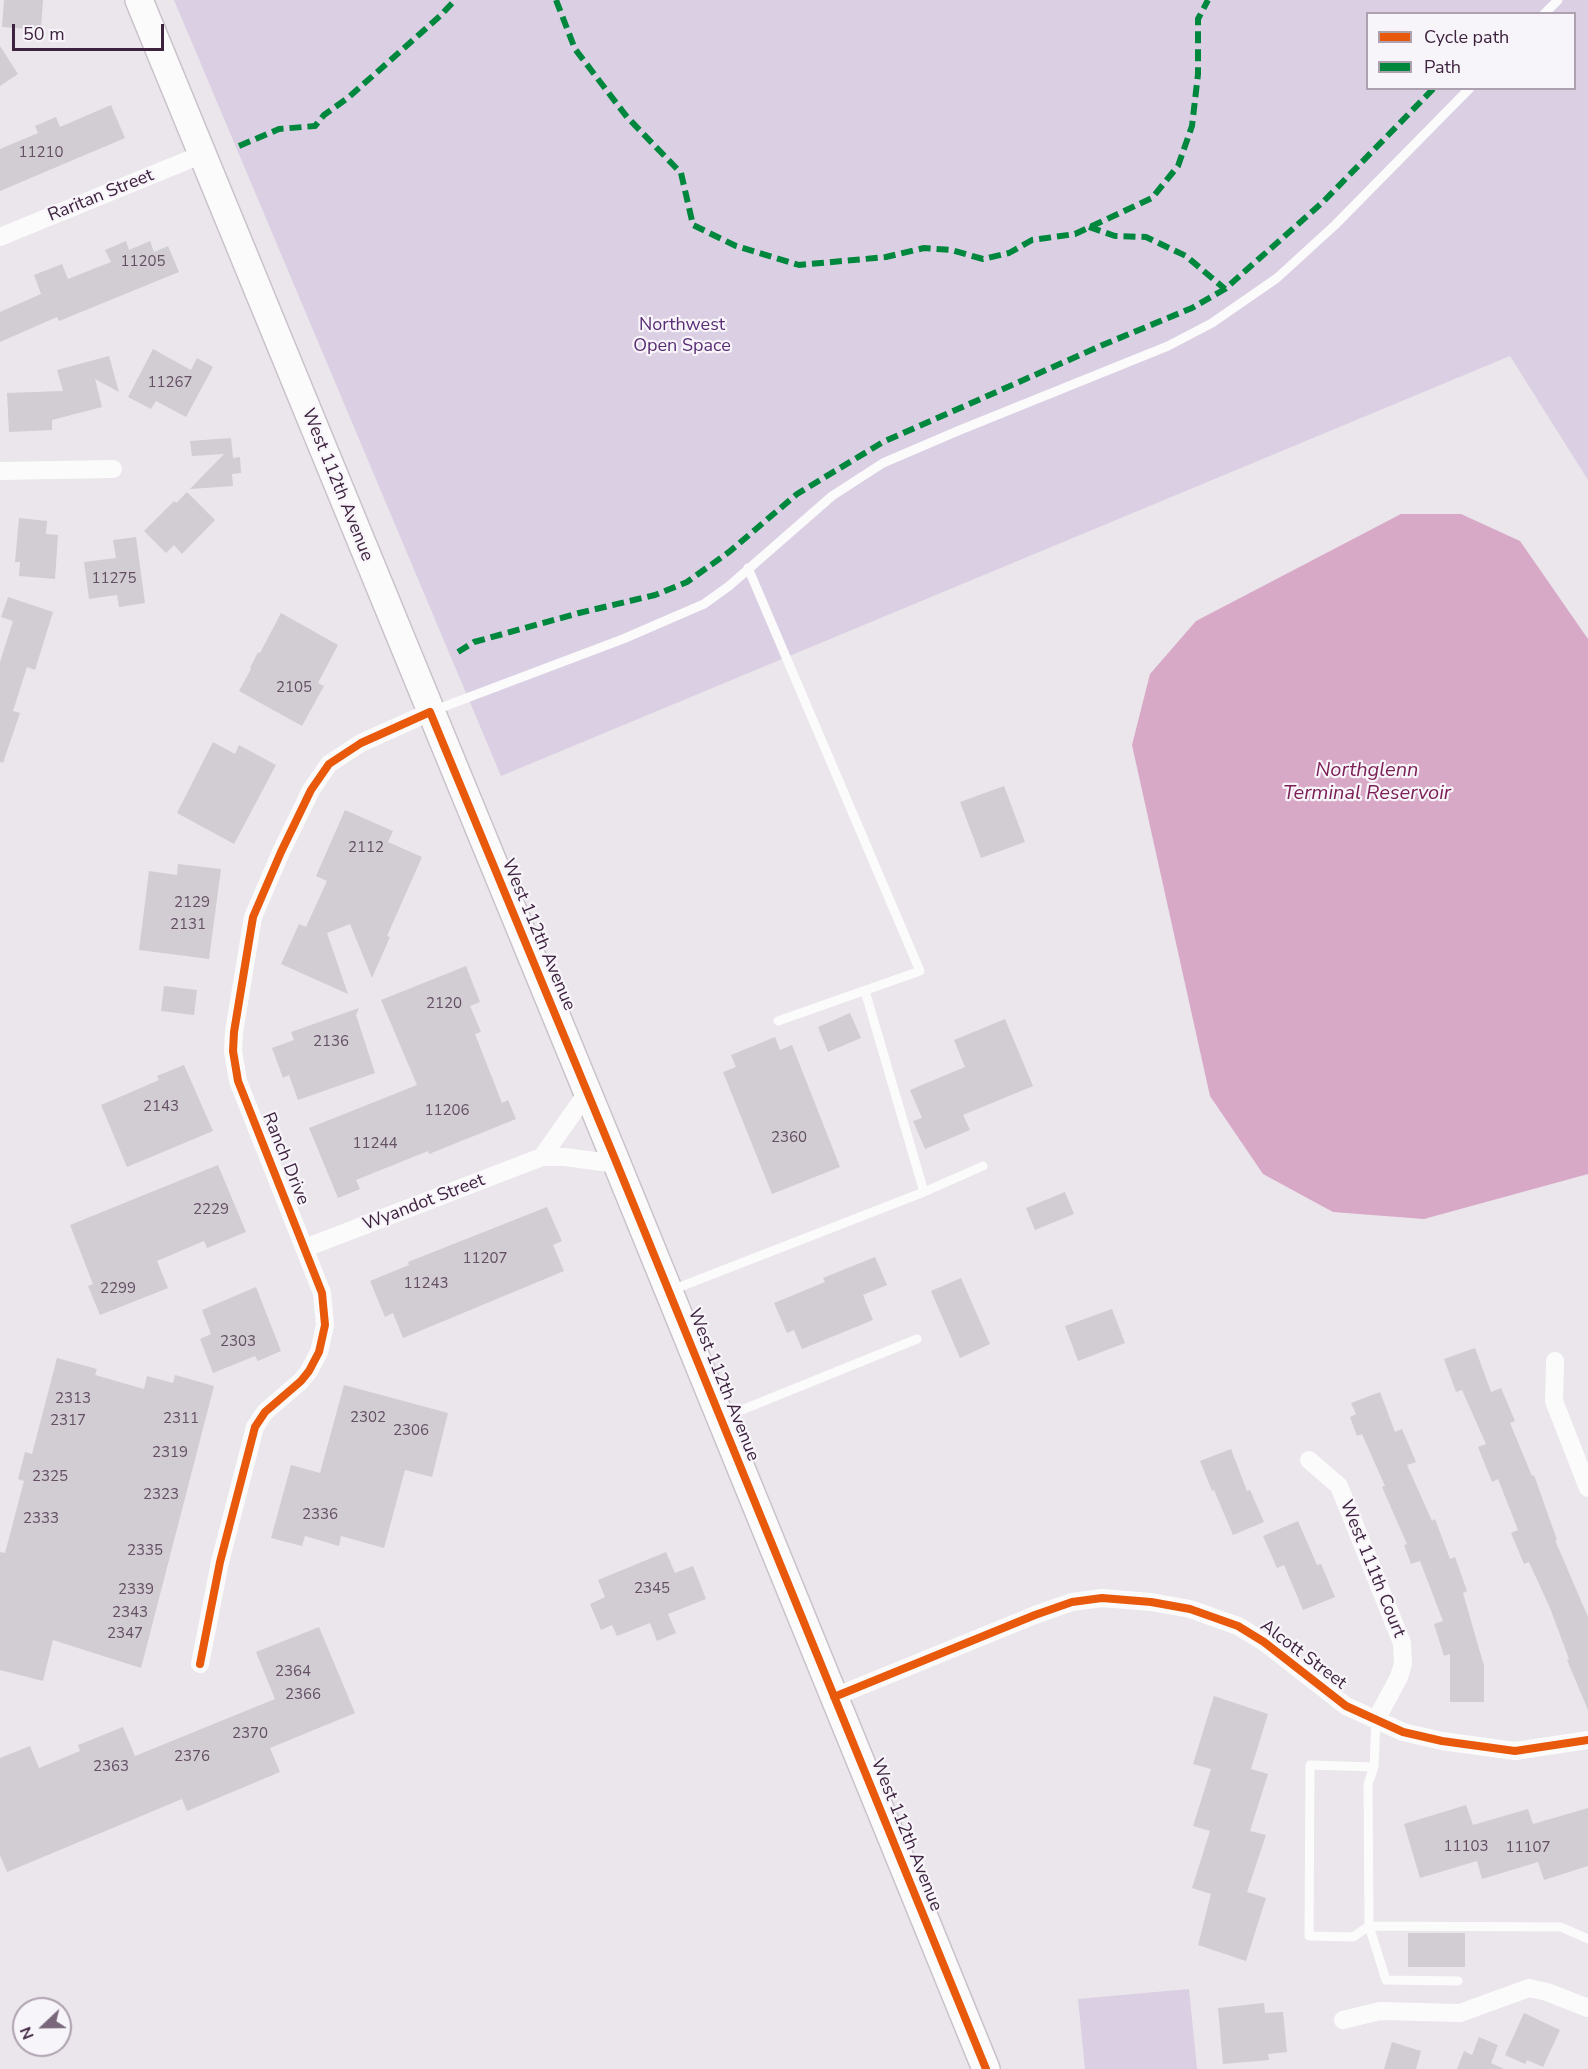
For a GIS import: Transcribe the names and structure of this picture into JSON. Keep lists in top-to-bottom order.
{
  "streets": {
    "main road": ["West 112th Avenue"],
    "street": [
      "Raritan Street",
      "Ranch Drive",
      "Wyandot Street",
      "West 111th Court",
      "Alcott Street"
    ]
  },
  "crossings": [
    ["Raritan Street", "West 112th Avenue"],
    ["West 112th Avenue", "Ranch Drive"],
    ["West 112th Avenue", "Wyandot Street"],
    ["West 112th Avenue", "Alcott Street"],
    ["Ranch Drive", "Wyandot Street"],
    ["West 111th Court", "Alcott Street"]
  ],
  "water": ["Northglenn Terminal Reservoir"],
  "parks": ["Northwest Open Space"],
  "house_numbers": [
    "11210",
    "11205",
    "11267",
    "11275",
    "2105",
    "2112",
    "2129",
    "2131",
    "2120",
    "2136",
    "2143",
    "11206",
    "2360",
    "11244",
    "2229",
    "11207",
    "11243",
    "2299",
    "2303",
    "2313",
    "2302",
    "2311",
    "2317",
    "2306",
    "2319",
    "2325",
    "2323",
    "2336",
    "2333",
    "2335",
    "2345",
    "2339",
    "2343",
    "2347",
    "2364",
    "2366",
    "2370",
    "2376",
    "2363",
    "11103",
    "11107"
  ],
  "legend": ["Cycle path", "Path"],
  "scale_bar": "50 m",
  "north": "left"
}
